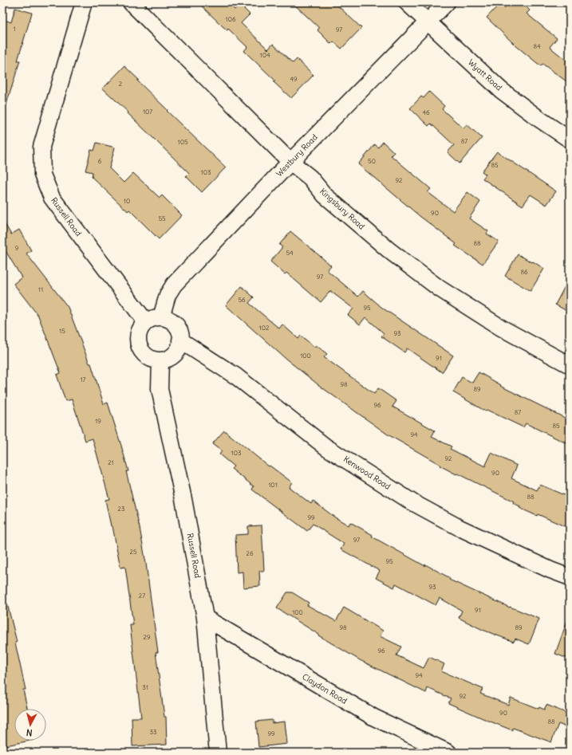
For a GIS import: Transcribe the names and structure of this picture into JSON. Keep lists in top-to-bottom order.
{
  "streets": {
    "street": [
      "Wyatt Road",
      "Westbury Road",
      "Kingsbury Road",
      "Russell Road",
      "Kenwood Road",
      "Claydon Road"
    ]
  },
  "crossings": [
    ["Wyatt Road", "Westbury Road"],
    ["Westbury Road", "Kingsbury Road"],
    ["Westbury Road", "Russell Road"],
    ["Westbury Road", "Kenwood Road"],
    ["Russell Road", "Kenwood Road"],
    ["Russell Road", "Claydon Road"]
  ],
  "house_numbers": [
    "106",
    "1",
    "97",
    "84",
    "104",
    "49",
    "2",
    "107",
    "46",
    "87",
    "105",
    "6",
    "50",
    "85",
    "103",
    "92",
    "10",
    "90",
    "55",
    "88",
    "9",
    "54",
    "86",
    "97",
    "11",
    "56",
    "95",
    "102",
    "15",
    "93",
    "100",
    "91",
    "17",
    "98",
    "89",
    "96",
    "87",
    "19",
    "85",
    "94",
    "103",
    "92",
    "21",
    "90",
    "101",
    "88",
    "23",
    "99",
    "97",
    "25",
    "26",
    "95",
    "93",
    "27",
    "91",
    "100",
    "98",
    "89",
    "29",
    "96",
    "94",
    "31",
    "92",
    "90",
    "88",
    "33",
    "99"
  ],
  "north": "bottom"
}
